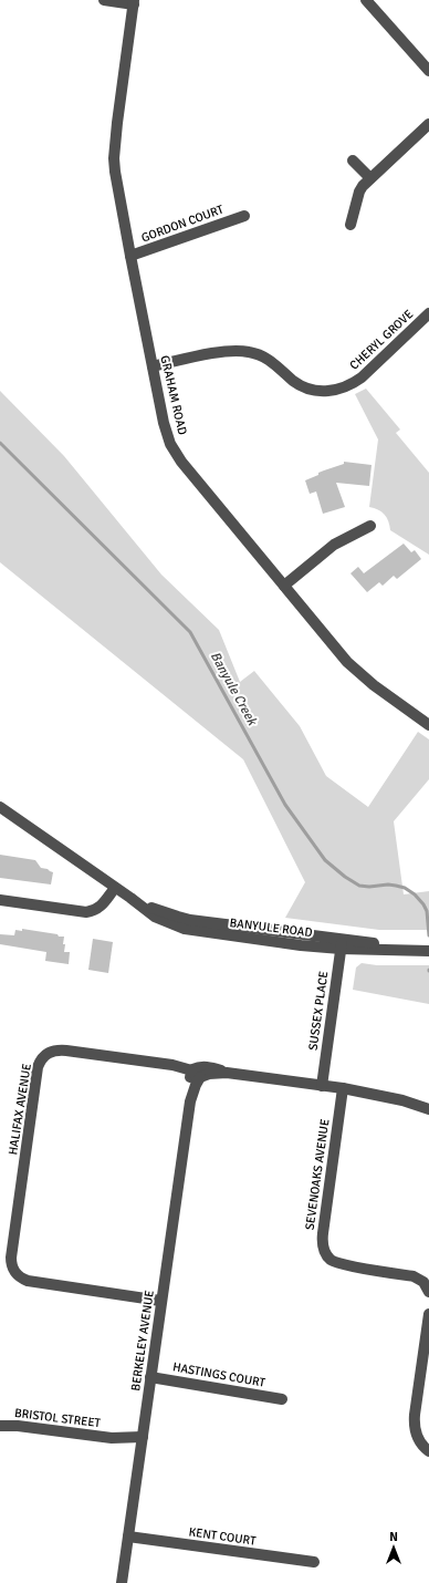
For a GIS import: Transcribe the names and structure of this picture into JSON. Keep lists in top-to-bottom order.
{
  "streets": {
    "street": [
      "GORDON COURT",
      "CHERYL GROVE",
      "GRAHAM ROAD",
      "BANYULE ROAD",
      "SUSSEX PLACE",
      "HALIFAX AVENUE",
      "SEVENOAKS AVENUE",
      "BERKELEY AVENUE",
      "HASTINGS COURT",
      "BRISTOL STREET",
      "KENT COURT"
    ]
  },
  "crossings": [
    ["GORDON COURT", "GRAHAM ROAD"],
    ["CHERYL GROVE", "GRAHAM ROAD"],
    ["BANYULE ROAD", "SUSSEX PLACE"],
    ["SUSSEX PLACE", "HALIFAX AVENUE"],
    ["HALIFAX AVENUE", "SEVENOAKS AVENUE"],
    ["HALIFAX AVENUE", "BERKELEY AVENUE"],
    ["BERKELEY AVENUE", "HASTINGS COURT"],
    ["BERKELEY AVENUE", "BRISTOL STREET"],
    ["BERKELEY AVENUE", "KENT COURT"]
  ],
  "water": ["Banyule Creek"],
  "north": "top"
}
